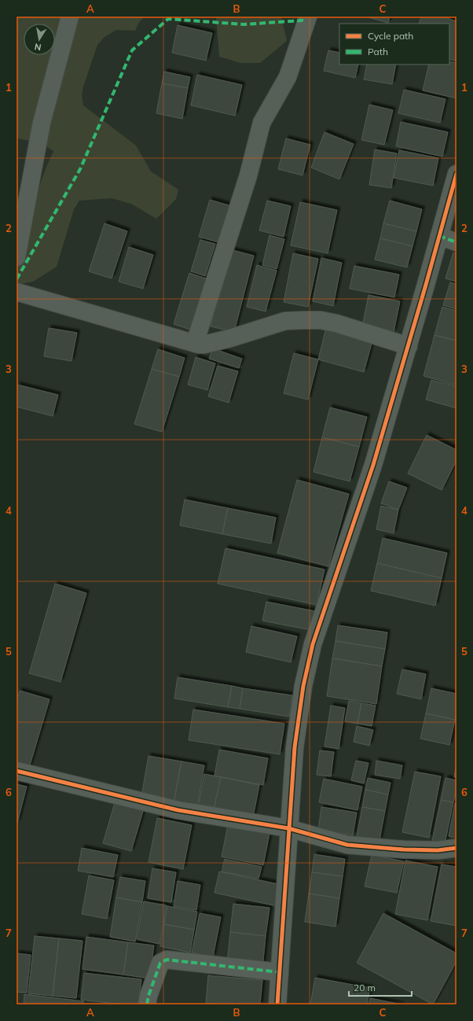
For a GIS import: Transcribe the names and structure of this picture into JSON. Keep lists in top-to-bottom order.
{
  "legend": ["Cycle path", "Path"],
  "scale_bar": "20 m",
  "north": "bottom",
  "grid": {
    "columns": ["A", "B", "C"],
    "rows": [
      "1",
      "2",
      "3",
      "4",
      "5",
      "6",
      "7"
    ]
  }
}
